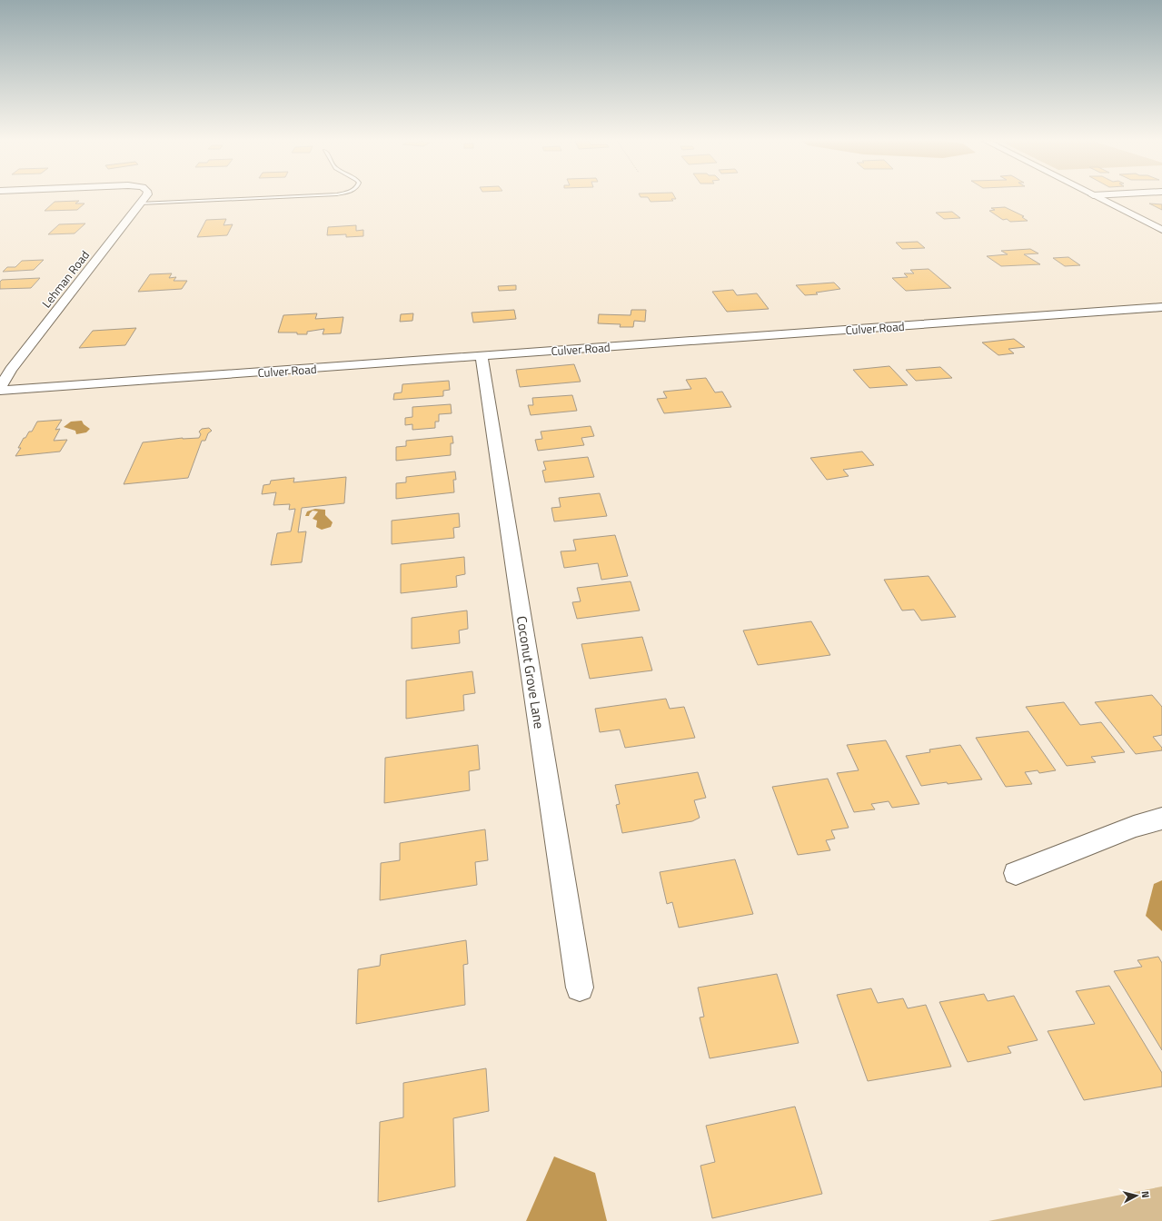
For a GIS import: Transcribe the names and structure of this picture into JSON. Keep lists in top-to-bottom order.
{
  "streets": {
    "street": ["Lehman Road", "Culver Road", "Coconut Grove Lane"]
  },
  "crossings": [
    ["Culver Road", "Coconut Grove Lane"]
  ],
  "north": "right"
}
